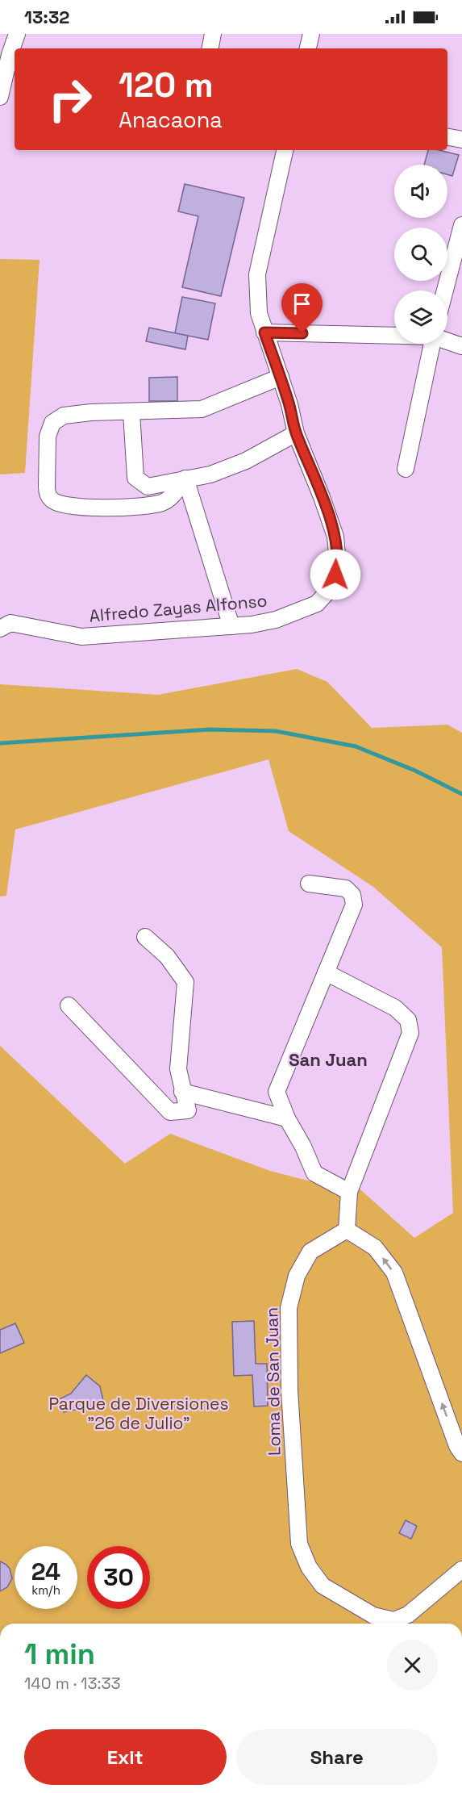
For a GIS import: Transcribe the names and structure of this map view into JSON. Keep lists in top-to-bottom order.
{
  "streets": {
    "street": ["Alfredo Zayas Alfonso", "Loma de San Juan"]
  },
  "districts": ["San Juan"],
  "parks": ["Parque de Diversiones \"26 de Julio\""],
  "page": {
    "status": "13:32",
    "turn": ["120 m", "Anacaona"],
    "speed": "24 km/h",
    "limit": "30",
    "heading": ["1 min", "140 m · 13:33"],
    "buttons": ["Exit", "Share"]
  }
}
